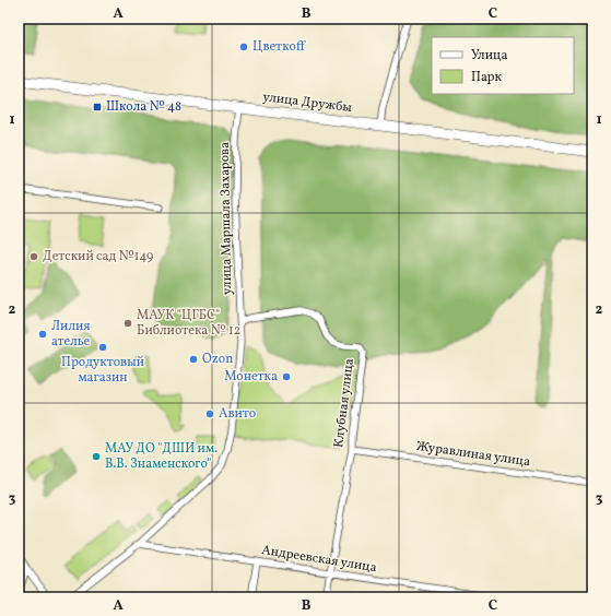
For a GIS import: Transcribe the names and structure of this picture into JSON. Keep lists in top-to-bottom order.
{
  "streets": {
    "main road": ["улица Дружбы"],
    "street": [
      "улица Маршала Захарова",
      "Клубная улица",
      "Журавлиная улица",
      "Андреевская улица"
    ]
  },
  "crossings": [
    ["улица Дружбы", "улица Маршала Захарова"],
    ["улица Маршала Захарова", "Клубная улица"],
    ["улица Маршала Захарова", "Андреевская улица"],
    ["Клубная улица", "Журавлиная улица"],
    ["Клубная улица", "Андреевская улица"]
  ],
  "places": {
    "other": [
      "Цветкоff",
      "Детский сад №149",
      "МАУК \"ЦГБС\" Библиотека № 12",
      "Лилия ателье",
      "Продуктовый магазин",
      "Ozon",
      "Монетка",
      "Авито",
      "МАУ ДО \"ДШИ им. В.В. Знаменского\""
    ],
    "transit": ["Школа № 48"]
  },
  "legend": ["Улица", "Парк"],
  "grid": {
    "columns": ["A", "B", "C"],
    "rows": ["1", "2", "3"]
  }
}
